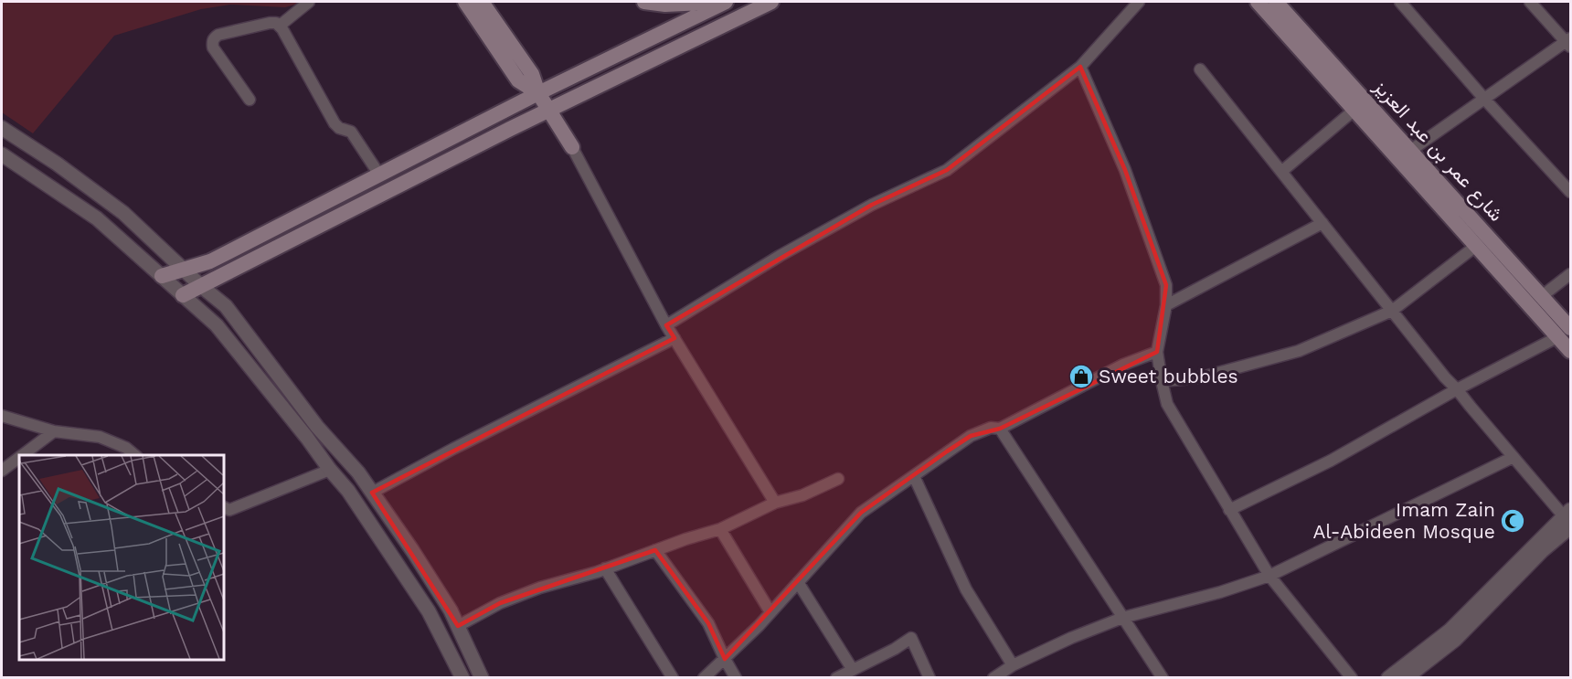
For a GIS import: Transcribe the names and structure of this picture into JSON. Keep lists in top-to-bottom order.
{
  "streets": {
    "main road": ["شارع عمر بن عبد العزيز"]
  },
  "places": {
    "shop": ["Sweet bubbles"],
    "mosque": ["Imam Zain Al-Abideen Mosque"]
  }
}
